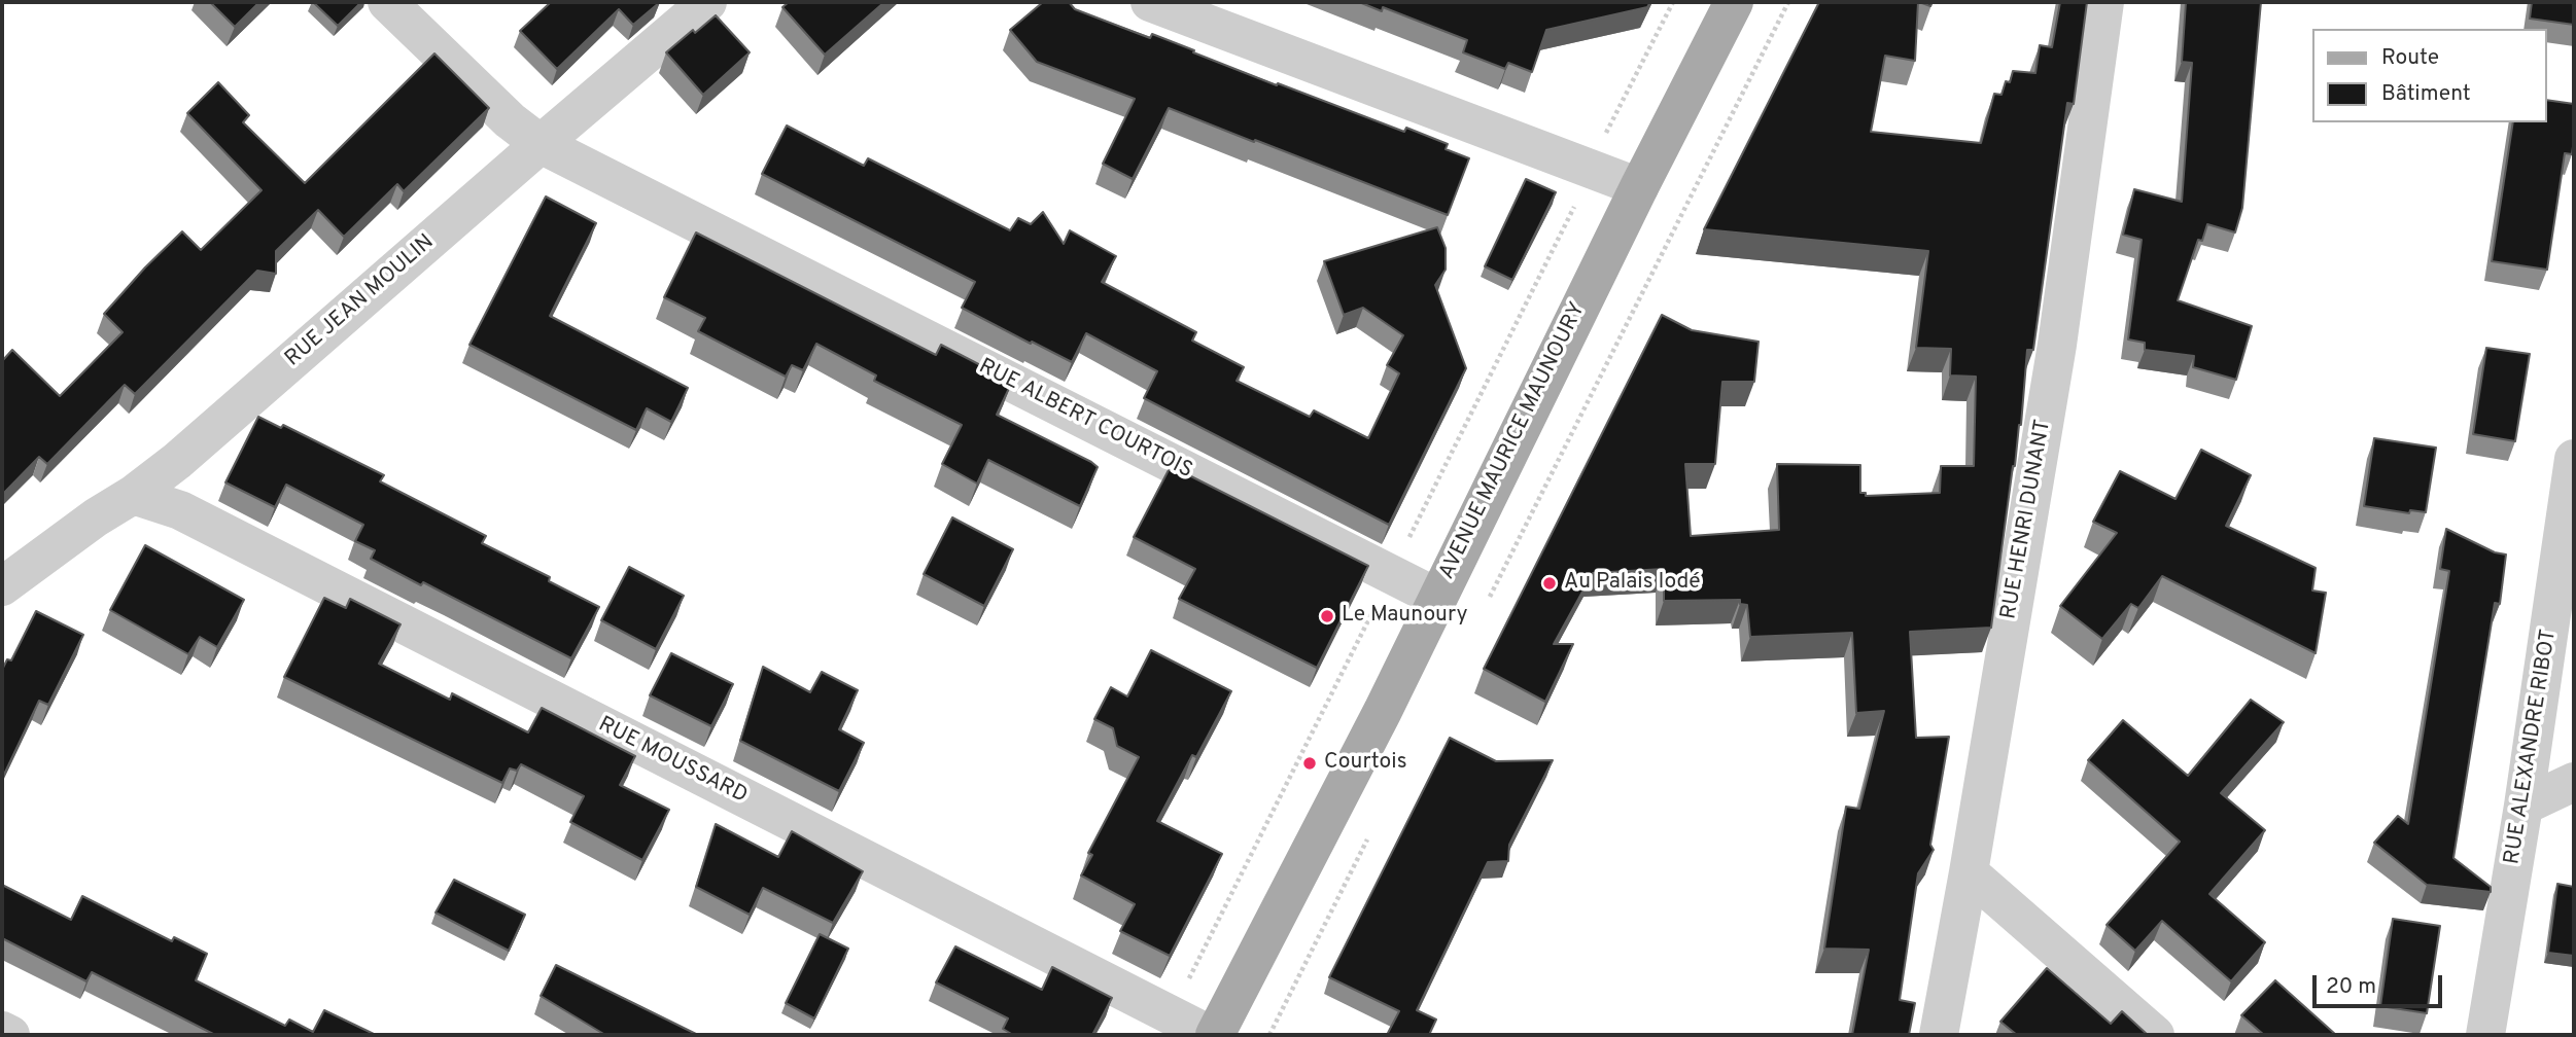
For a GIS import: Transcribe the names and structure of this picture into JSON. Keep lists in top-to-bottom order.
{
  "streets": {
    "main road": ["AVENUE MAURICE MAUNOURY"],
    "street": [
      "RUE JEAN MOULIN",
      "RUE ALBERT COURTOIS",
      "RUE HENRI DUNANT",
      "RUE ALEXANDRE RIBOT",
      "RUE MOUSSARD"
    ]
  },
  "crossings": [
    ["RUE JEAN MOULIN", "RUE ALBERT COURTOIS"],
    ["RUE JEAN MOULIN", "RUE MOUSSARD"],
    ["RUE ALBERT COURTOIS", "AVENUE MAURICE MAUNOURY"],
    ["AVENUE MAURICE MAUNOURY", "RUE MOUSSARD"]
  ],
  "places": ["Au Palais Iodé", "Le Maunoury", "Courtois"],
  "legend": ["Route", "Bâtiment"],
  "scale_bar": "20 m"
}
